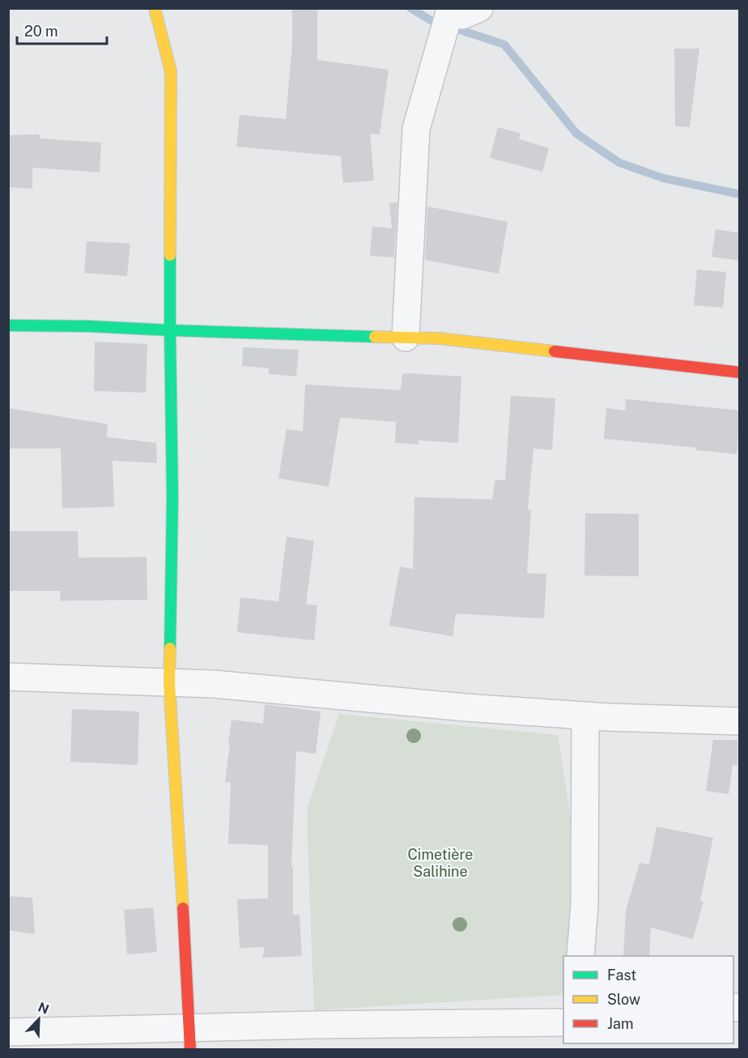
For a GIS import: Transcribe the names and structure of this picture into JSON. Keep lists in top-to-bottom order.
{
  "parks": ["Cimetière Salihine"],
  "legend": ["Fast", "Slow", "Jam"],
  "scale_bar": "20 m",
  "north": "top right"
}
